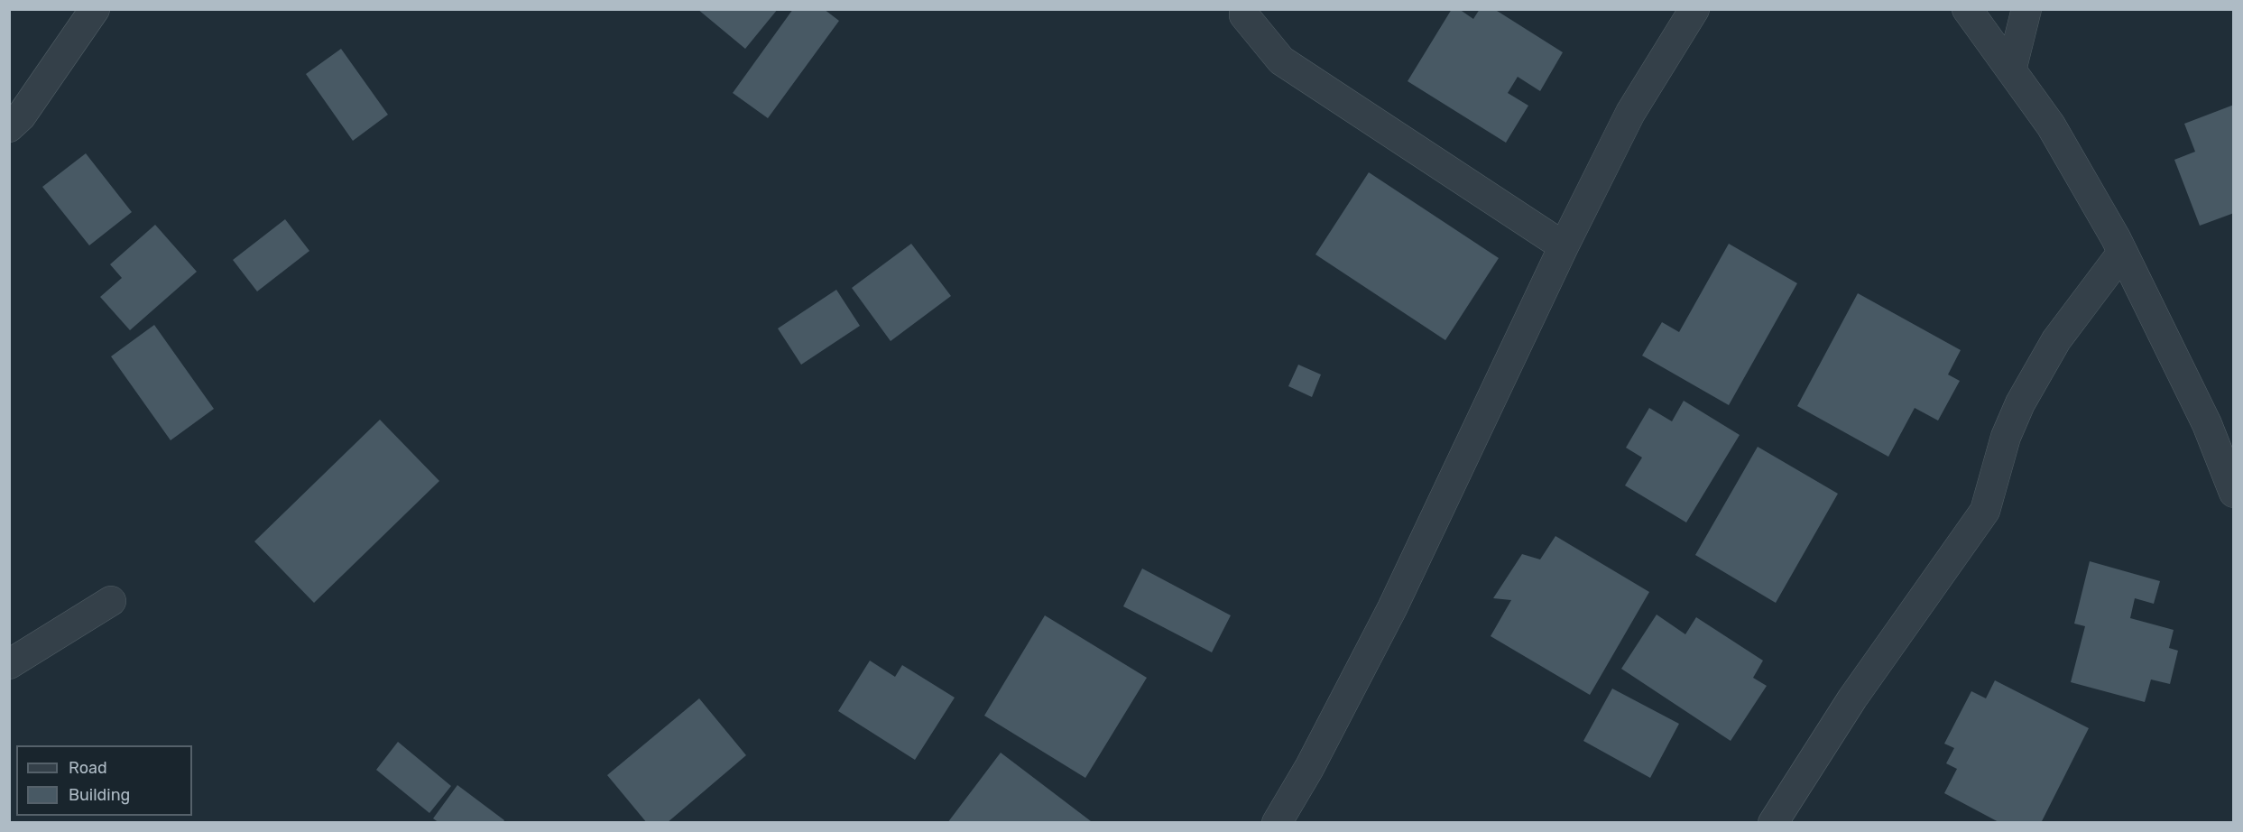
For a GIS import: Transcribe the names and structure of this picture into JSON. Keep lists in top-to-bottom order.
{
  "legend": ["Road", "Building"]
}
